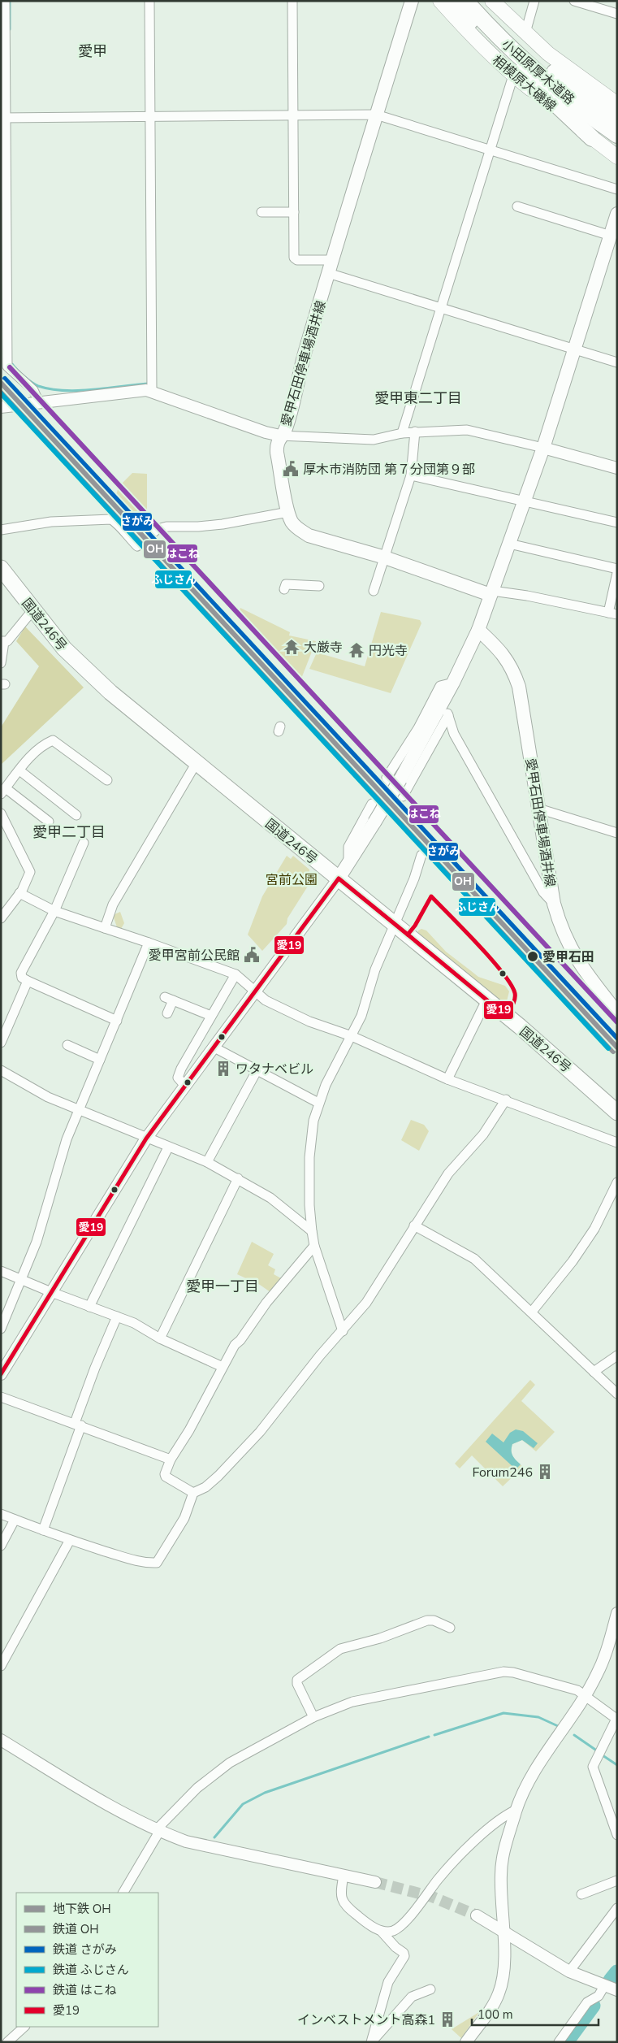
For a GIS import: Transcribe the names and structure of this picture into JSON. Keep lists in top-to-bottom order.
{
  "streets": {
    "highway": ["小田原厚木道路", "国道246号"],
    "main road": ["相模原大磯線", "愛甲石田停車場酒井線"]
  },
  "districts": [
    "愛甲",
    "愛甲東二丁目",
    "愛甲二丁目",
    "愛甲一丁目"
  ],
  "parks": ["宮前公園"],
  "places": {
    "public building": ["厚木市消防団 第７分団第９部", "愛甲宮前公民館"],
    "temple": ["大厳寺", "円光寺"],
    "other": ["愛甲石田"],
    "building": ["ワタナベビル", "Forum246", "インベストメント高森1"]
  },
  "lines": [
    "rail line はこね",
    "rail line さがみ",
    "metro line OH",
    "rail line OH",
    "rail line ふじさん",
    "transit line 愛19"
  ],
  "legend": [
    "地下鉄 OH",
    "鉄道 OH",
    "鉄道 さがみ",
    "鉄道 ふじさん",
    "鉄道 はこね",
    "愛19"
  ],
  "scale_bar": "100 m"
}
